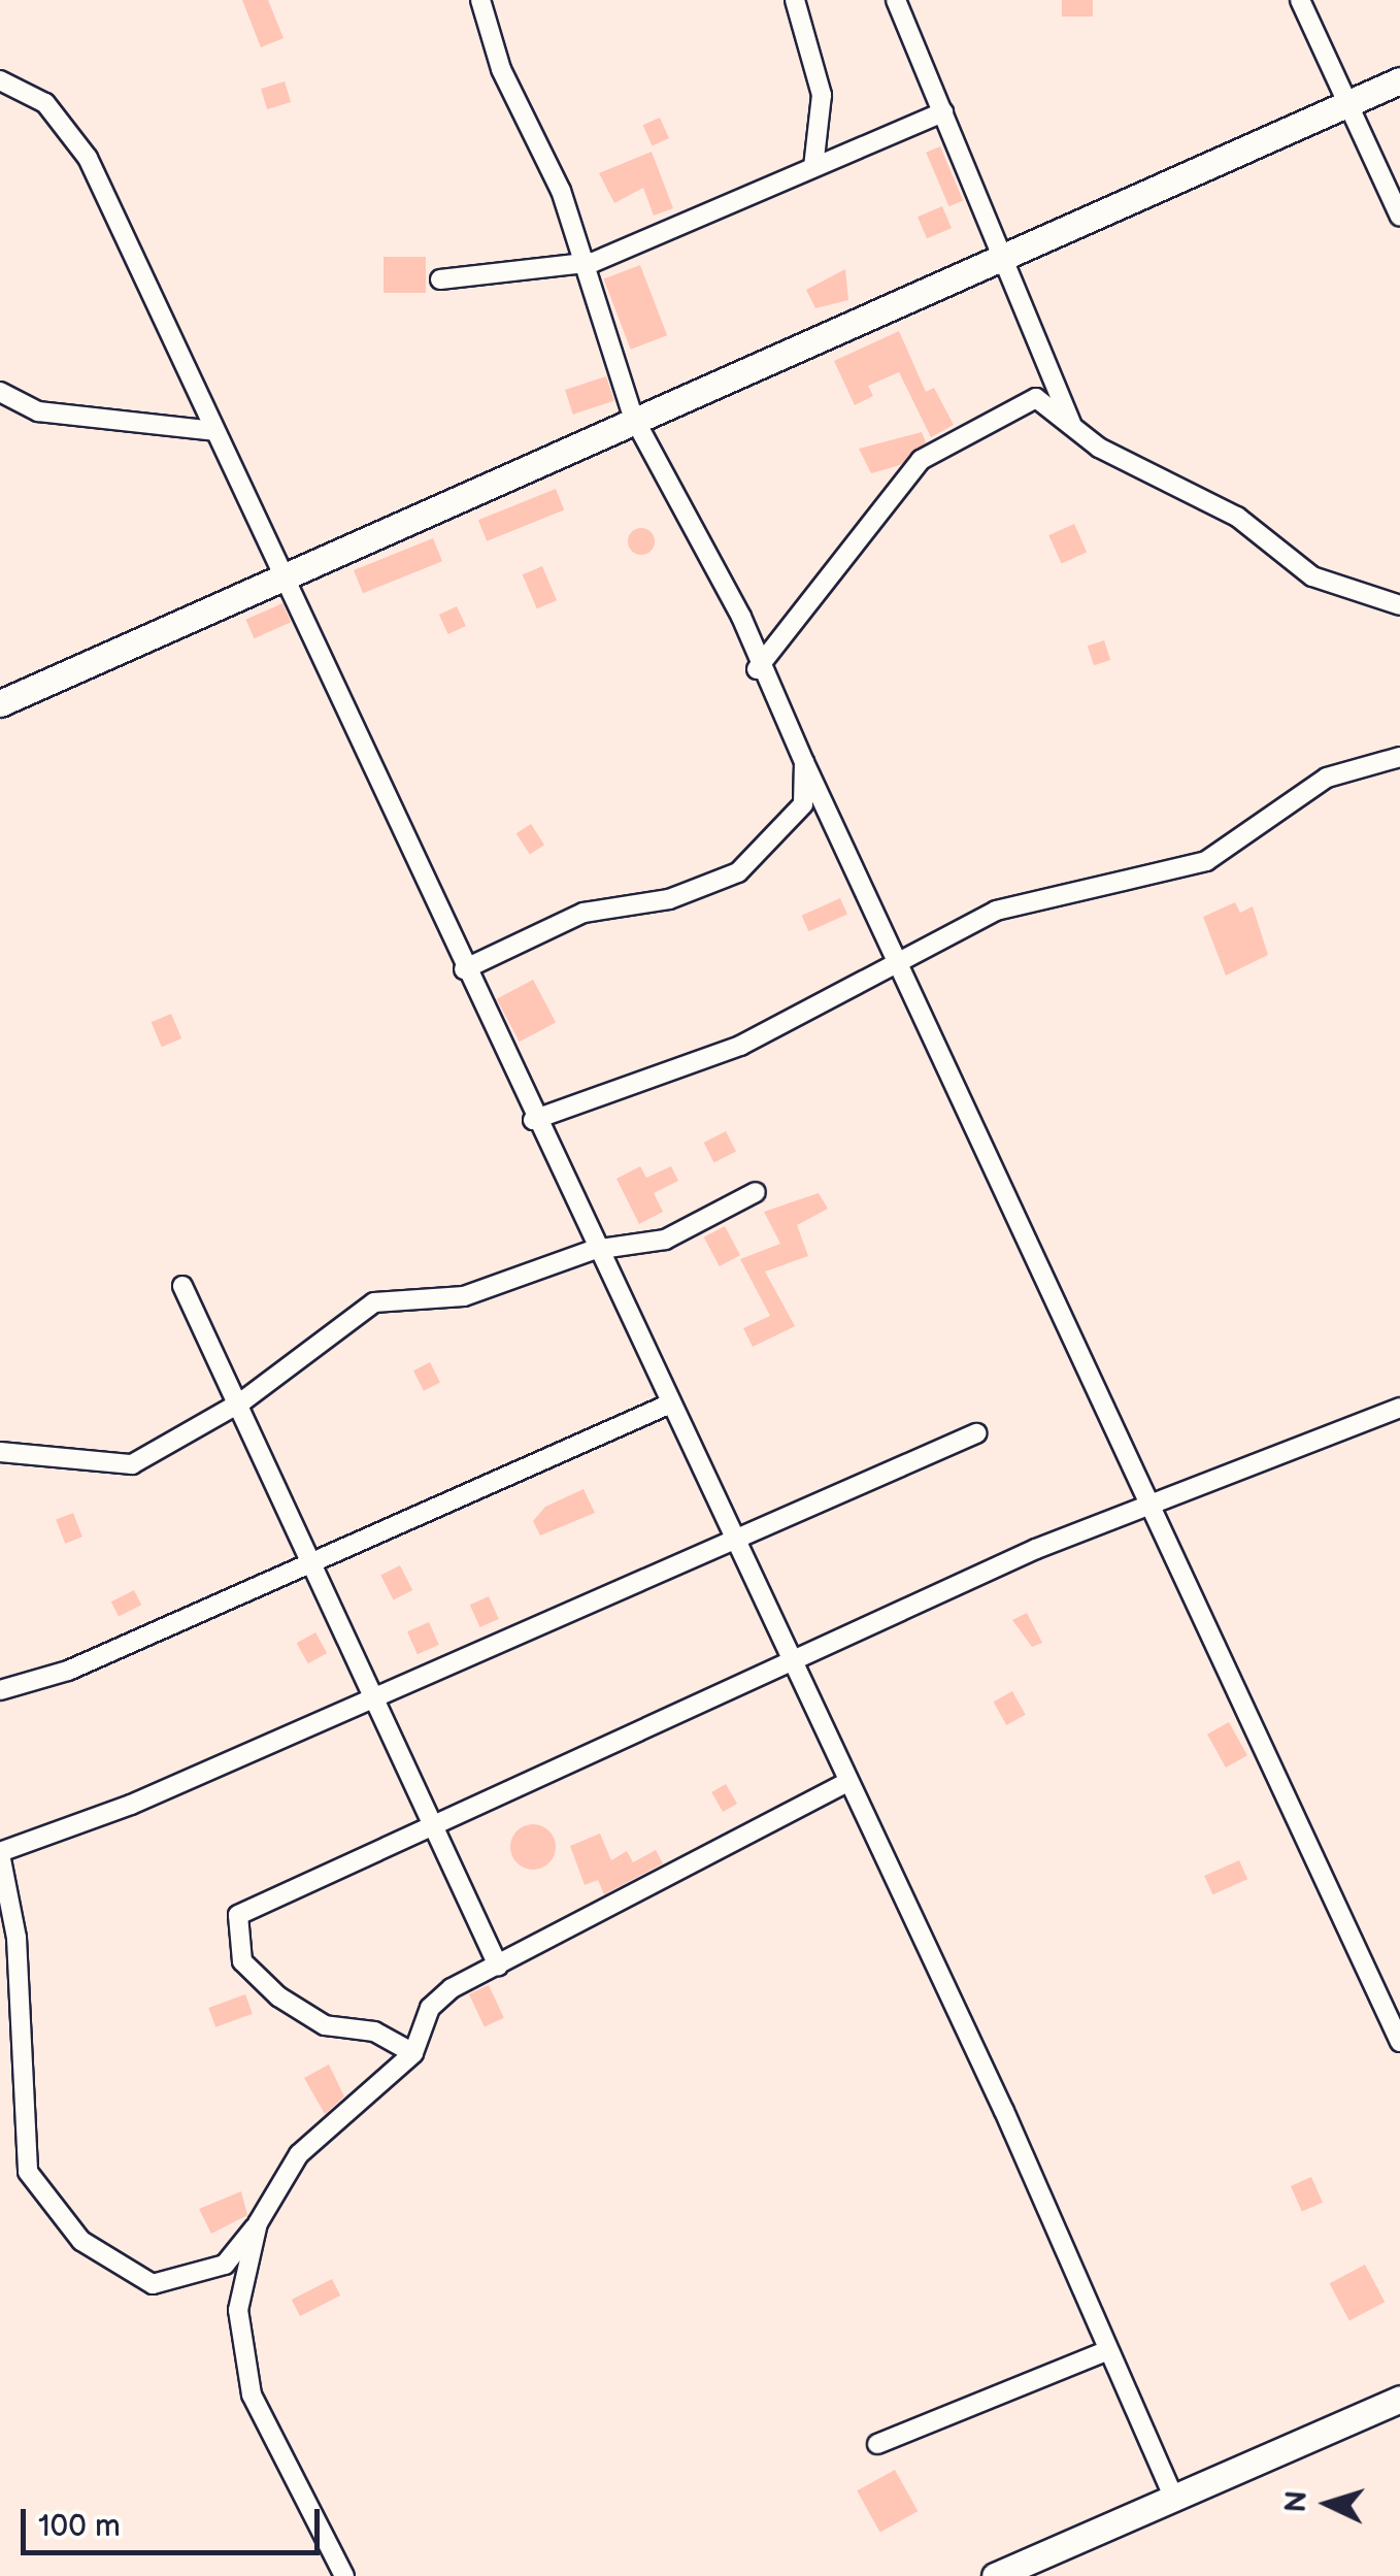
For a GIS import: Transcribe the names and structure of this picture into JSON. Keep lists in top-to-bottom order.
{
  "scale_bar": "100 m",
  "north": "left"
}
